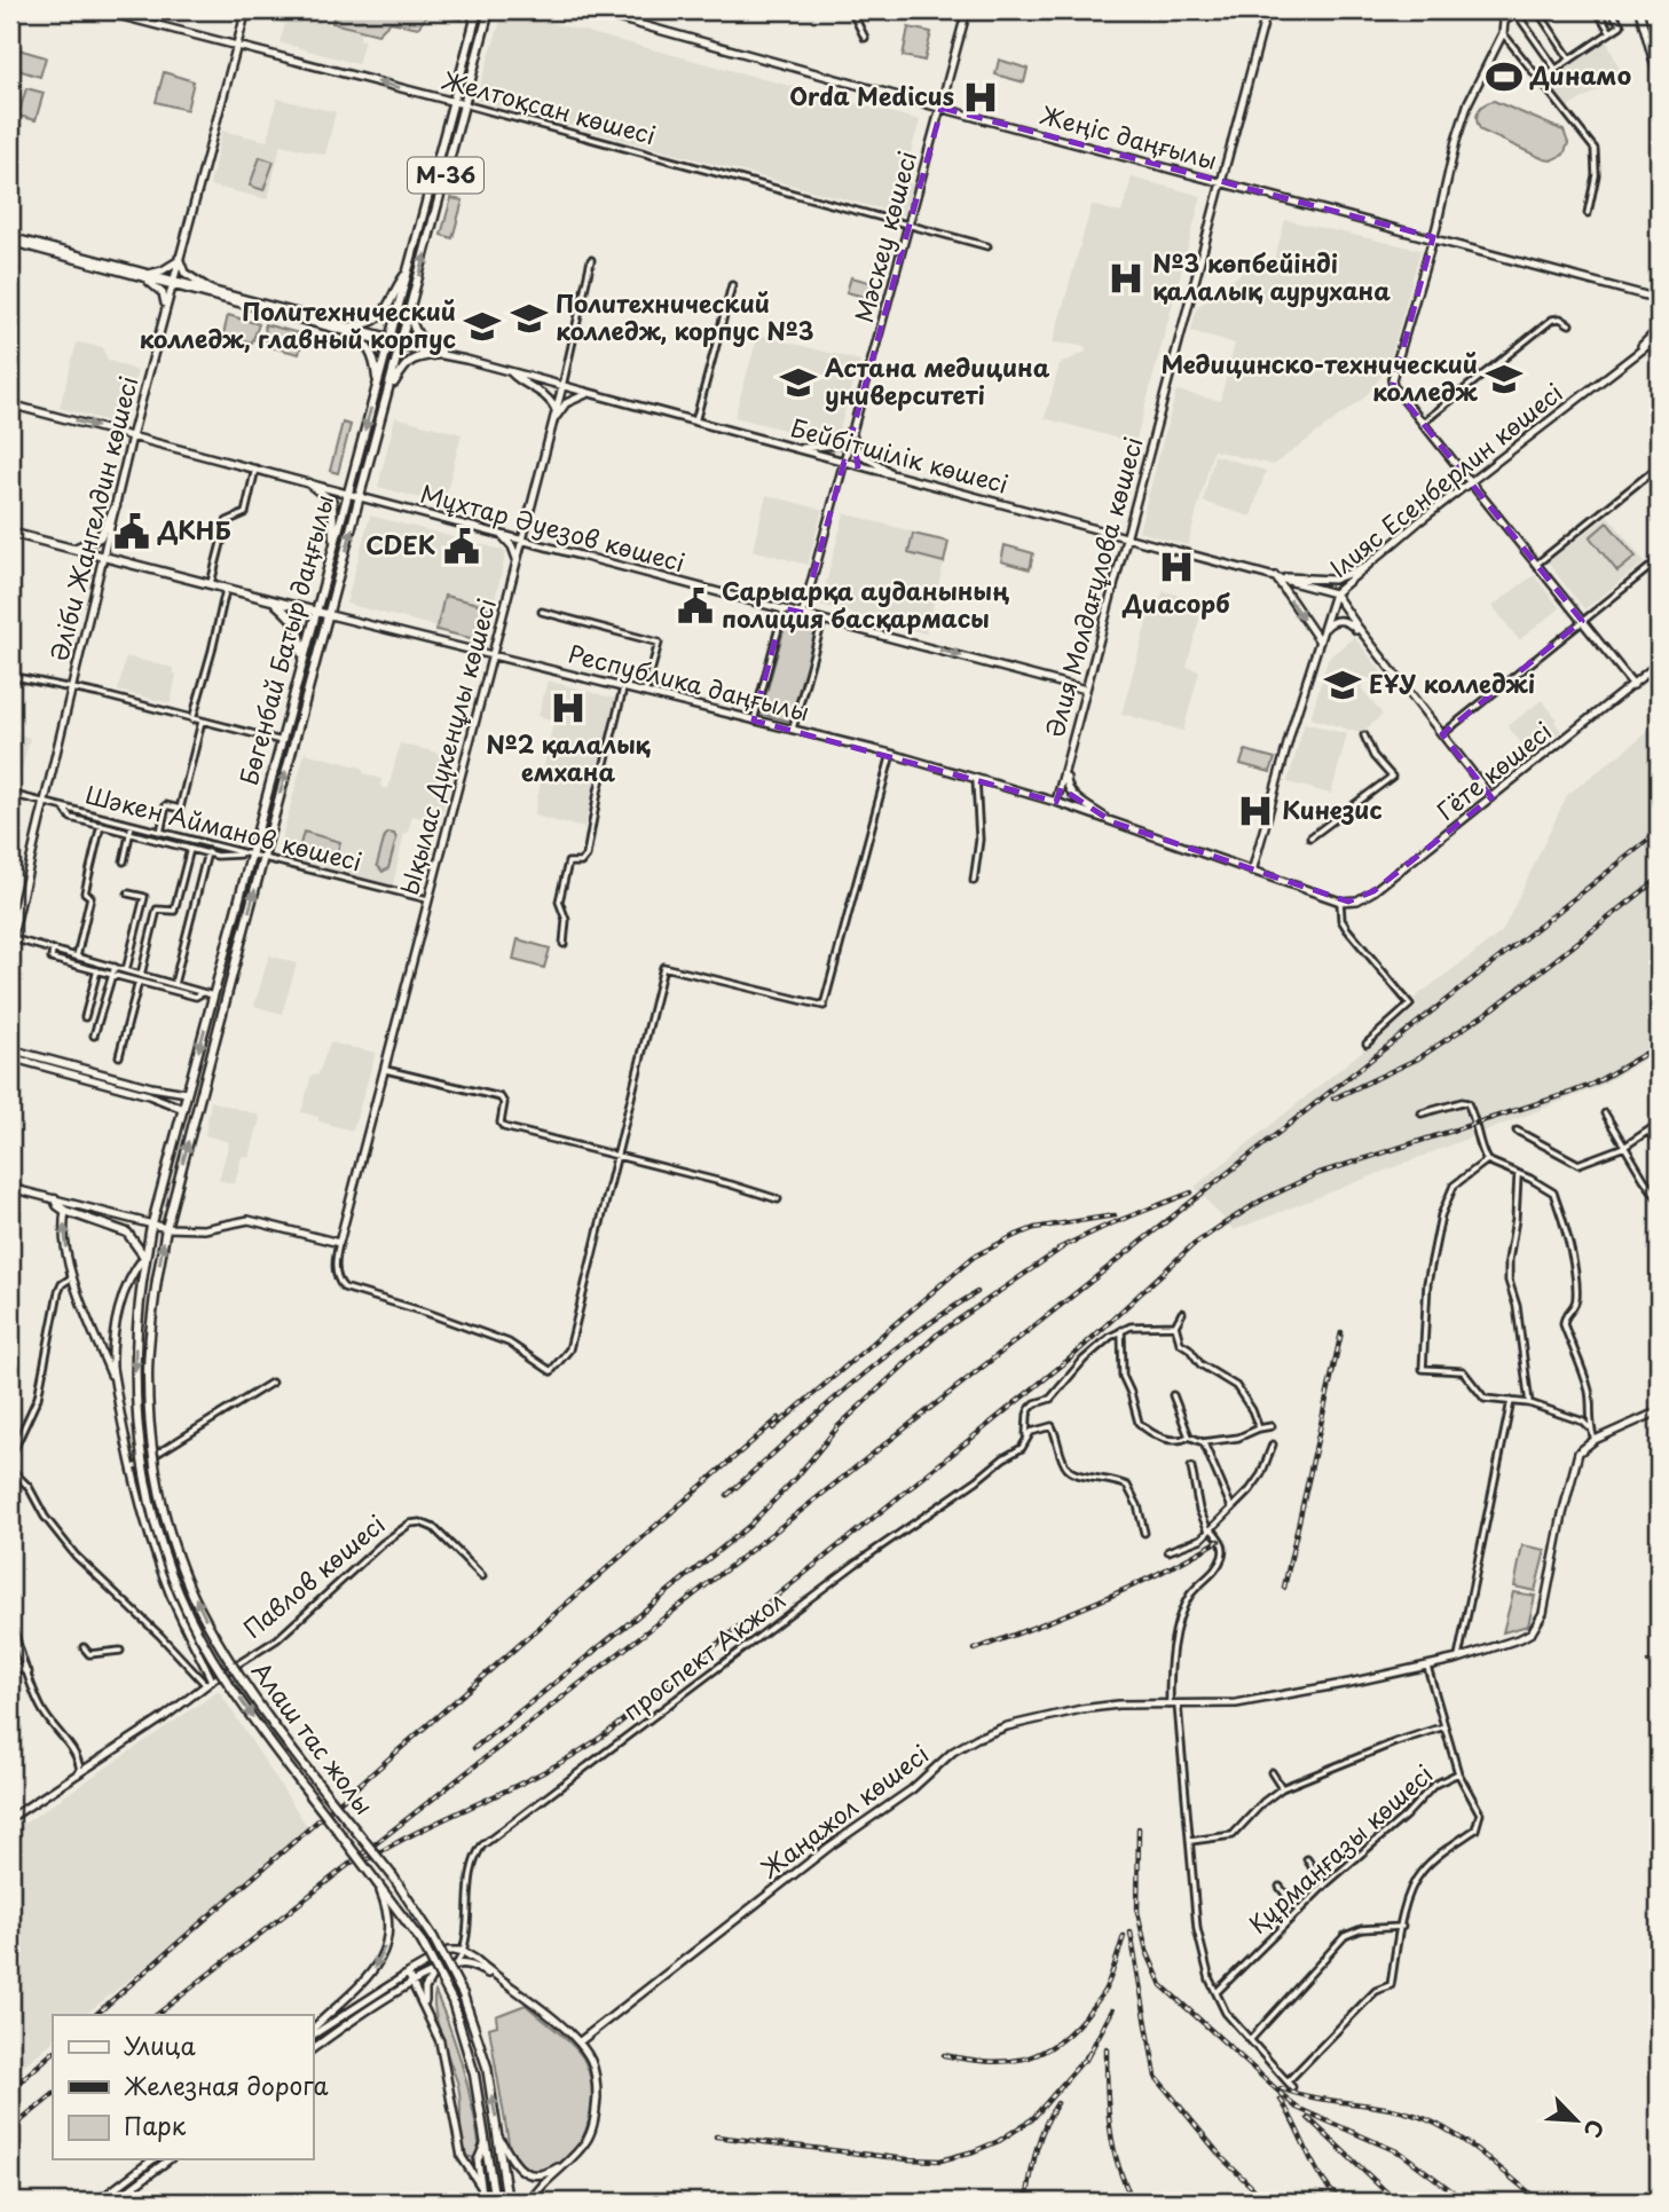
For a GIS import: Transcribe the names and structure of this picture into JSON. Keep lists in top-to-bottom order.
{
  "streets": {
    "main road": [
      "Желтоқсан көшесі",
      "Жеңіс даңғылы",
      "M-36",
      "Мәскеу көшесі",
      "Бейбітшілік көшесі",
      "Ілияс Есенберлин көшесі",
      "Әліби Жангелдин көшесі",
      "Мұхтар Әуезов көшесі",
      "Әлия Молдағұлова көшесі",
      "Бөгенбай Батыр даңғылы",
      "Республика даңғылы",
      "Ықылас Дүкенұлы көшесі",
      "Гёте көшесі",
      "Алаш тас жолы",
      "Жаңажол көшесі"
    ],
    "street": [
      "Шәкен Айманов көшесі",
      "Павлов көшесі",
      "проспект Акжол",
      "Құрманғазы көшесі"
    ]
  },
  "crossings": [
    ["Желтоқсан көшесі", "Мәскеу көшесі"],
    ["Желтоқсан көшесі", "Әліби Жангелдин көшесі"],
    ["Желтоқсан көшесі", "Бөгенбай Батыр даңғылы"],
    ["Жеңіс даңғылы", "Мәскеу көшесі"],
    ["Жеңіс даңғылы", "Әлия Молдағұлова көшесі"],
    ["Мәскеу көшесі", "Бейбітшілік көшесі"],
    ["Мәскеу көшесі", "Мұхтар Әуезов көшесі"],
    ["Бейбітшілік көшесі", "Ілияс Есенберлин көшесі"],
    ["Бейбітшілік көшесі", "Әліби Жангелдин көшесі"],
    ["Бейбітшілік көшесі", "Әлия Молдағұлова көшесі"],
    ["Бейбітшілік көшесі", "Бөгенбай Батыр даңғылы"],
    ["Бейбітшілік көшесі", "Ықылас Дүкенұлы көшесі"],
    ["Ілияс Есенберлин көшесі", "Республика даңғылы"],
    ["Әліби Жангелдин көшесі", "Мұхтар Әуезов көшесі"],
    ["Әліби Жангелдин көшесі", "Республика даңғылы"],
    ["Әліби Жангелдин көшесі", "Шәкен Айманов көшесі"],
    ["Мұхтар Әуезов көшесі", "Әлия Молдағұлова көшесі"],
    ["Мұхтар Әуезов көшесі", "Бөгенбай Батыр даңғылы"],
    ["Мұхтар Әуезов көшесі", "Ықылас Дүкенұлы көшесі"],
    ["Әлия Молдағұлова көшесі", "Республика даңғылы"],
    ["Бөгенбай Батыр даңғылы", "Республика даңғылы"],
    ["Бөгенбай Батыр даңғылы", "Шәкен Айманов көшесі"],
    ["Бөгенбай Батыр даңғылы", "Алаш тас жолы"],
    ["Республика даңғылы", "Ықылас Дүкенұлы көшесі"],
    ["Республика даңғылы", "Гёте көшесі"],
    ["Ықылас Дүкенұлы көшесі", "Шәкен Айманов көшесі"],
    ["Жаңажол көшесі", "Құрманғазы көшесі"]
  ],
  "one_way": ["Мұхтар Әуезов көшесі"],
  "places": {
    "sports": ["Динамо"],
    "hospital": [
      "Orda Medicus",
      "№3 көпбейінді қалалық аурухана",
      "Диасорб",
      "№2 қалалық емхана",
      "Кинезис"
    ],
    "school or university": [
      "Политехнический колледж, корпус №3",
      "Политехнический колледж, главный корпус",
      "Медицинско-технический колледж",
      "Астана медицина университеті",
      "ЕҰУ колледжі"
    ],
    "public building": ["ДКНБ", "CDEK", "Сарыарқа ауданының полиция басқармасы"]
  },
  "legend": ["Улица", "Железная дорога", "Парк"],
  "north": "bottom right"
}
